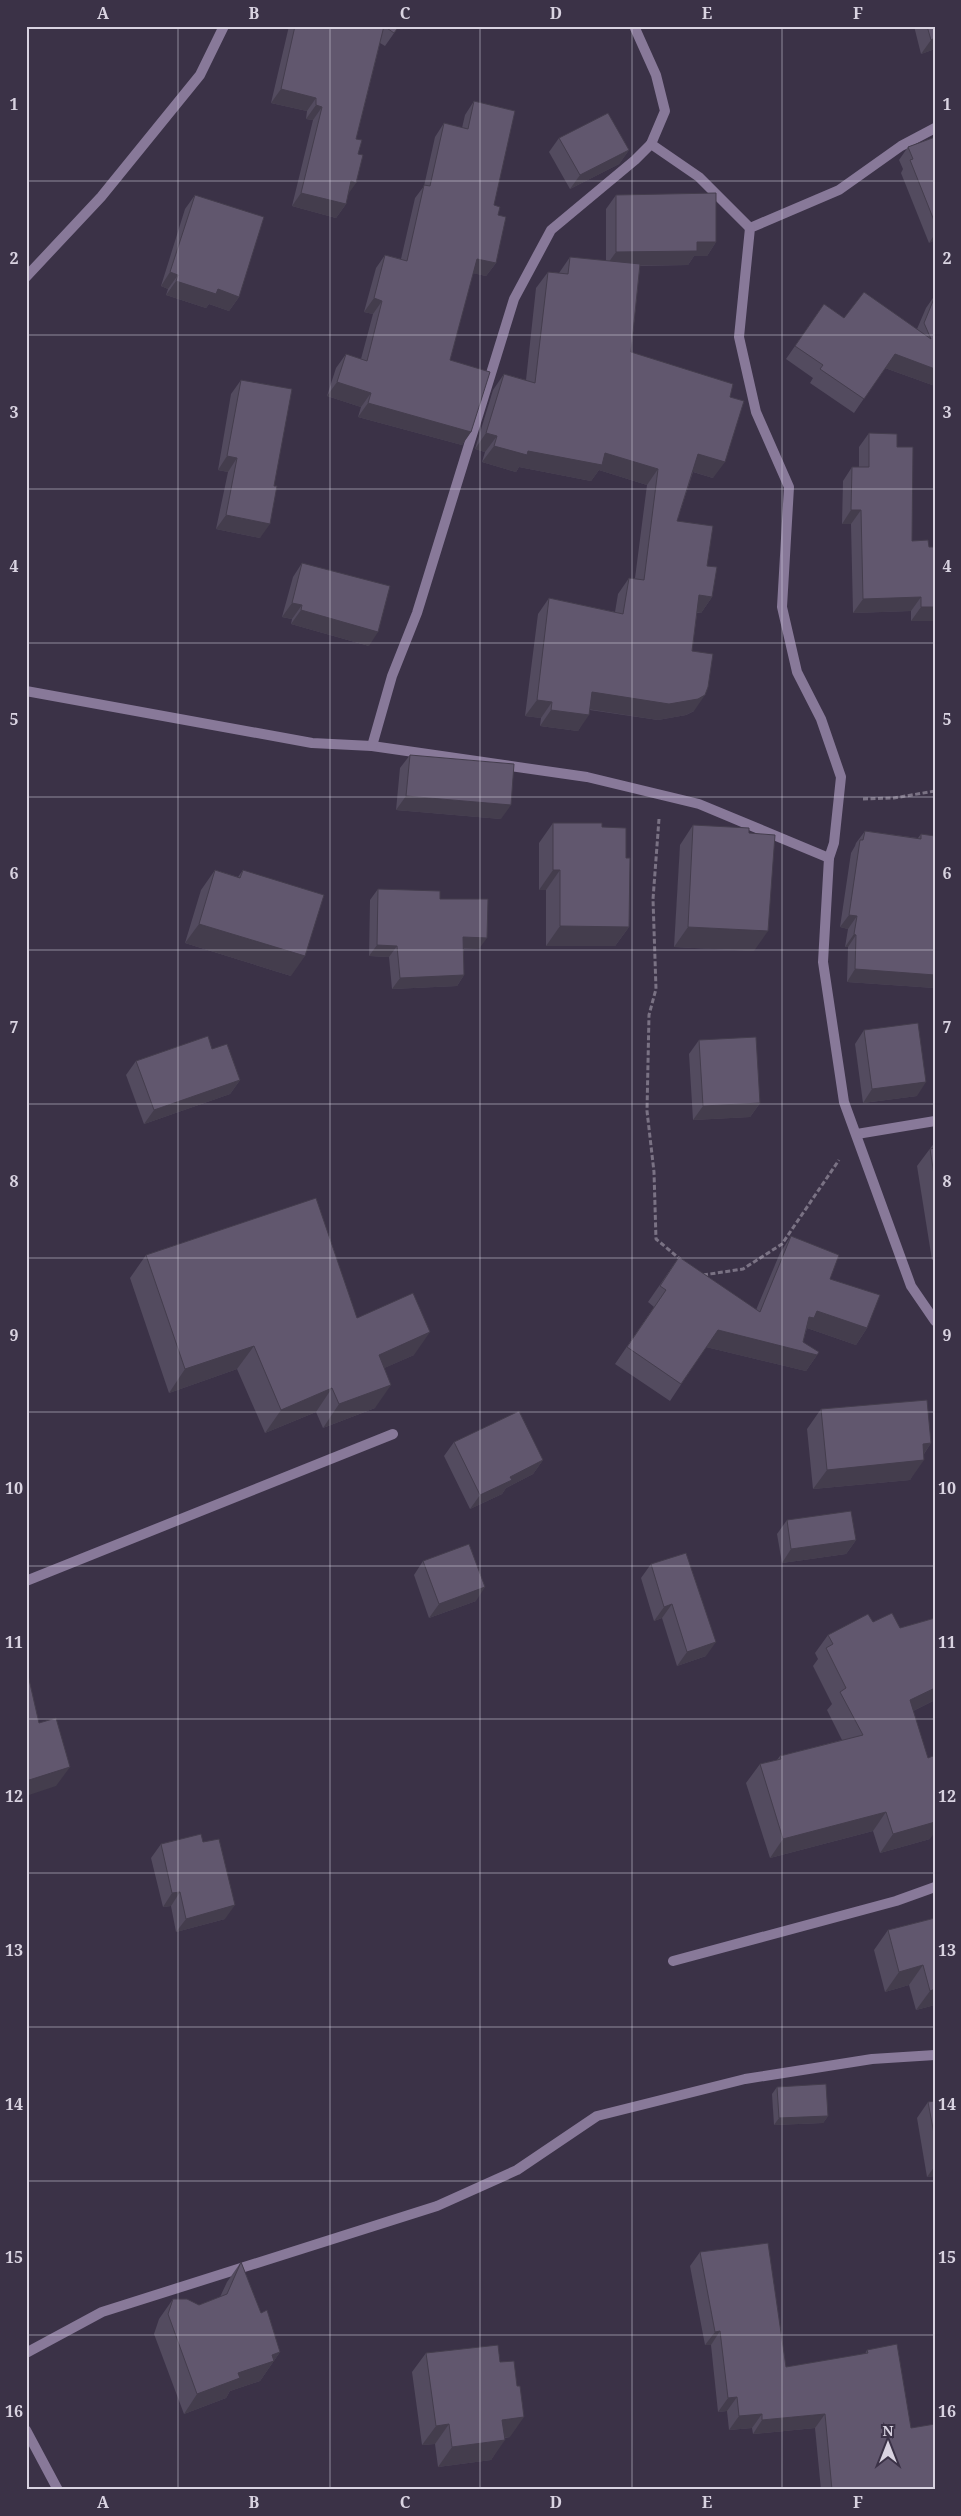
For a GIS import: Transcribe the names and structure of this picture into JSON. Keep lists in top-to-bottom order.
{
  "north": "top",
  "grid": {
    "columns": [
      "A",
      "B",
      "C",
      "D",
      "E",
      "F"
    ],
    "rows": [
      "1",
      "2",
      "3",
      "4",
      "5",
      "6",
      "7",
      "8",
      "9",
      "10",
      "11",
      "12",
      "13",
      "14",
      "15",
      "16"
    ]
  }
}
